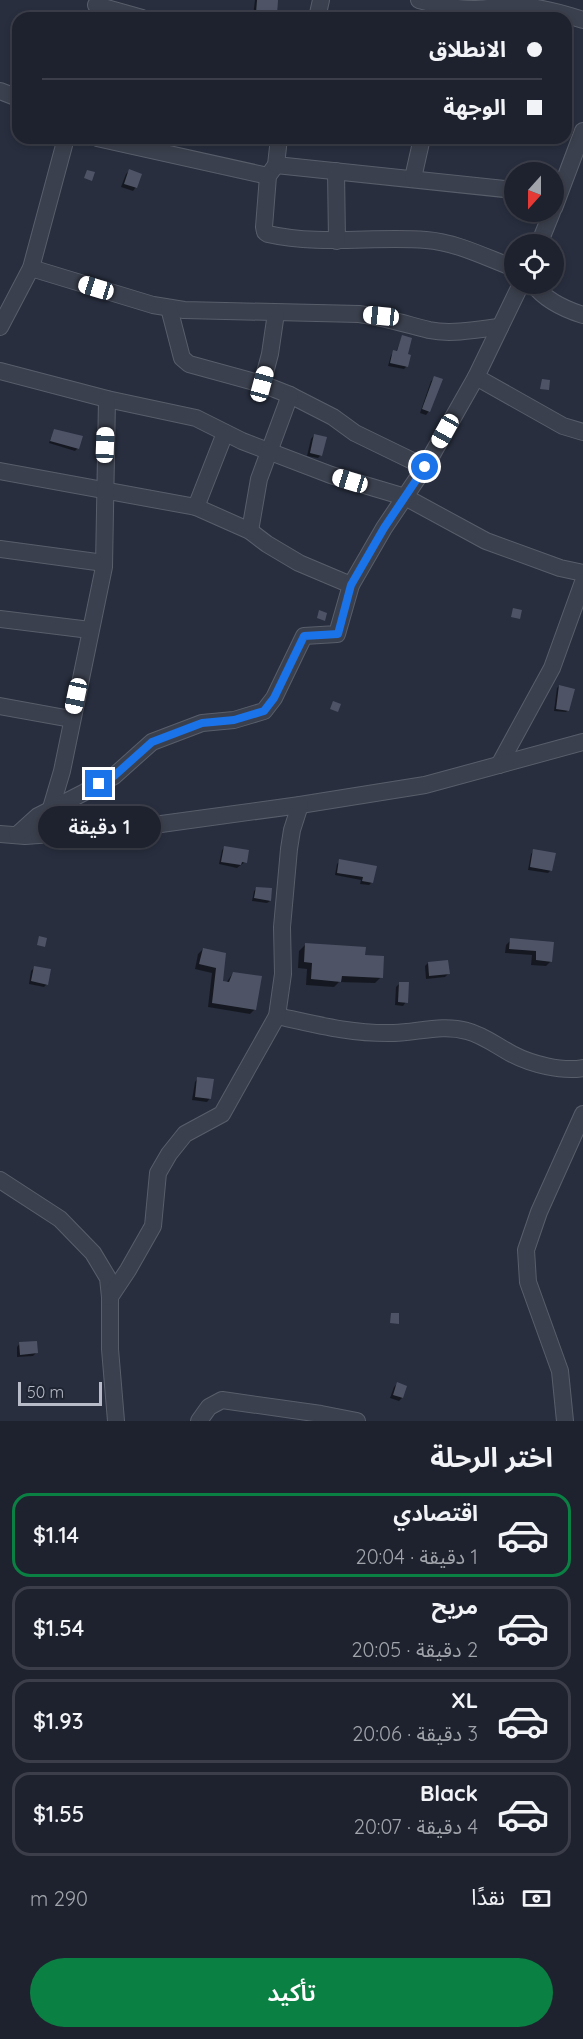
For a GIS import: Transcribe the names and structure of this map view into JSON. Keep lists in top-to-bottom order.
{
  "scale_bar": "50 m",
  "north": "bottom",
  "page": {
    "banner": ["الانطلاق", "الوجهة"],
    "bubble": "1 دقيقة",
    "scale": "50 m",
    "heading": "اختر الرحلة",
    "list": [
      {
        "name": "اقتصادي",
        "note": "1 دقيقة · 20:04",
        "value": "$1.14"
      },
      {
        "name": "مريح",
        "note": "2 دقيقة · 20:05",
        "value": "$1.54"
      },
      {
        "name": "XL",
        "note": "3 دقيقة · 20:06",
        "value": "$1.93"
      },
      {
        "name": "Black",
        "note": "4 دقيقة · 20:07",
        "value": "$1.55"
      }
    ],
    "pay": ["نقدًا", "290 m"],
    "buttons": "تأكيد"
  }
}
